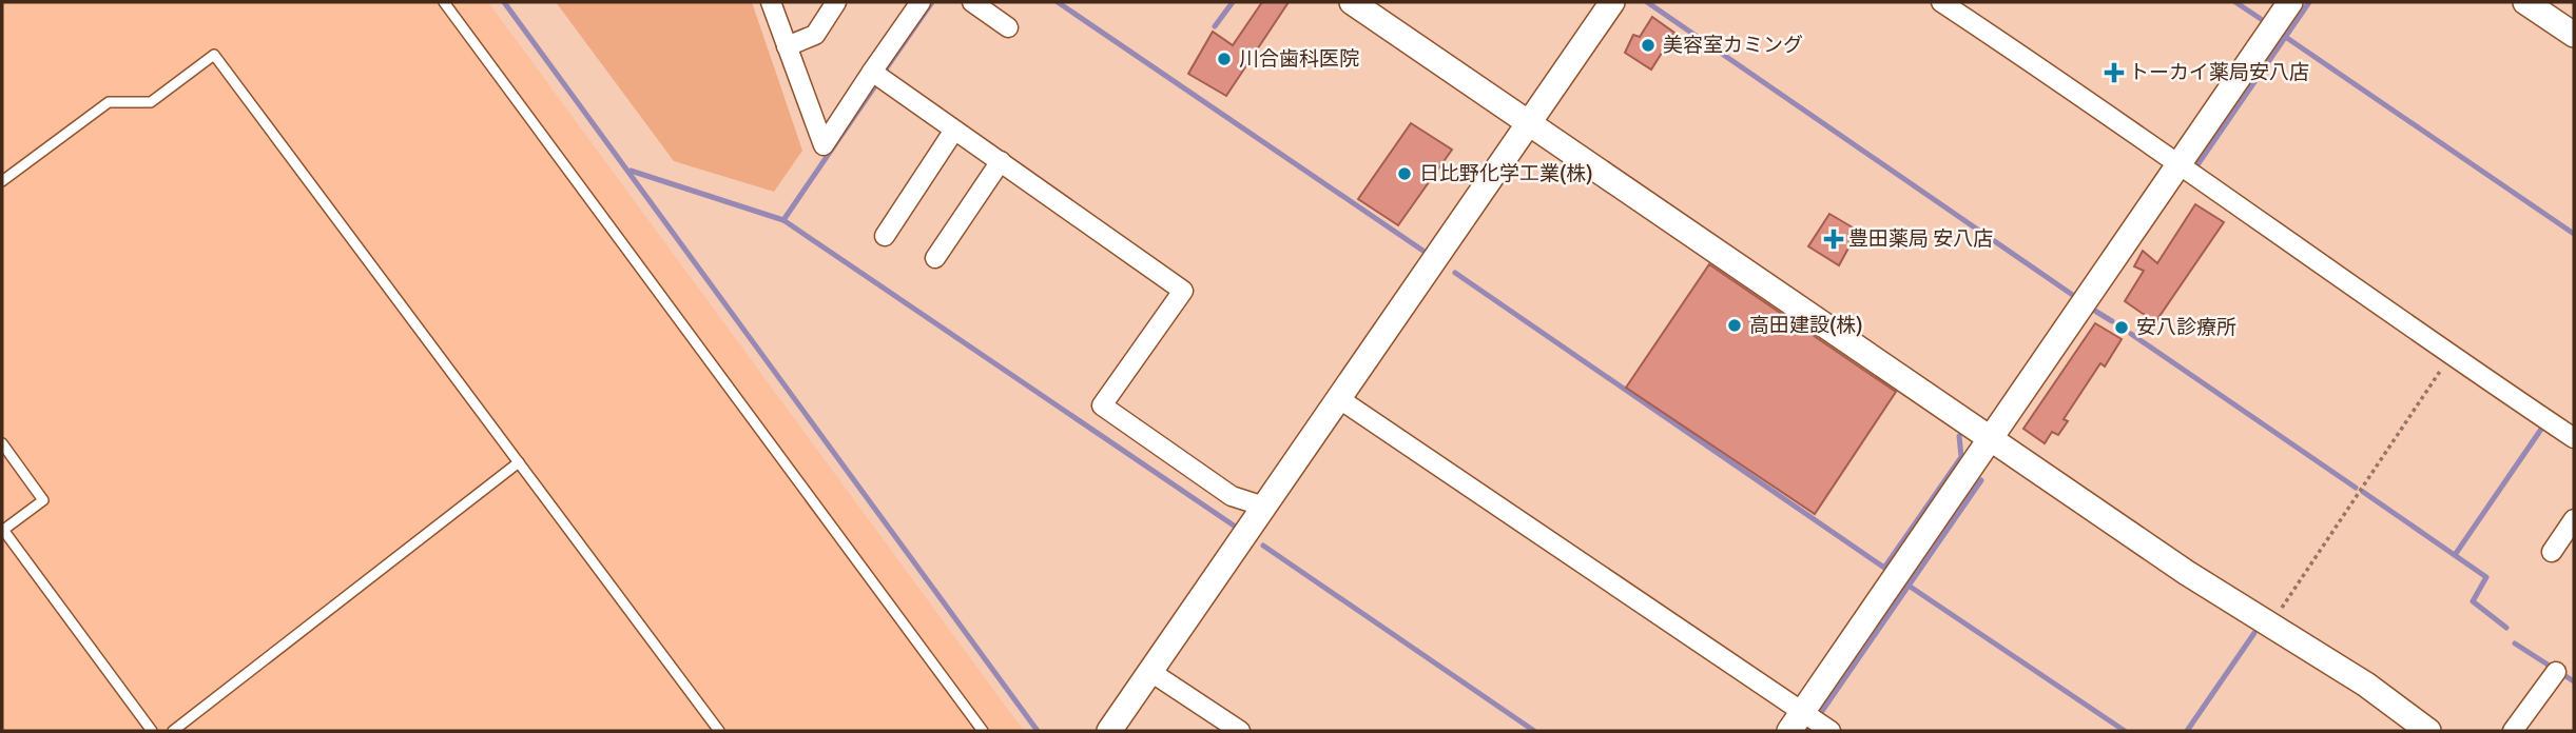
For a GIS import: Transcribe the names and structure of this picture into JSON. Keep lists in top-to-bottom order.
{
  "places": {
    "other": [
      "美容室カミング",
      "川合歯科医院",
      "日比野化学工業(株)",
      "高田建設(株)",
      "安八診療所"
    ],
    "health": ["トーカイ薬局安八店", "豊田薬局 安八店"]
  }
}
